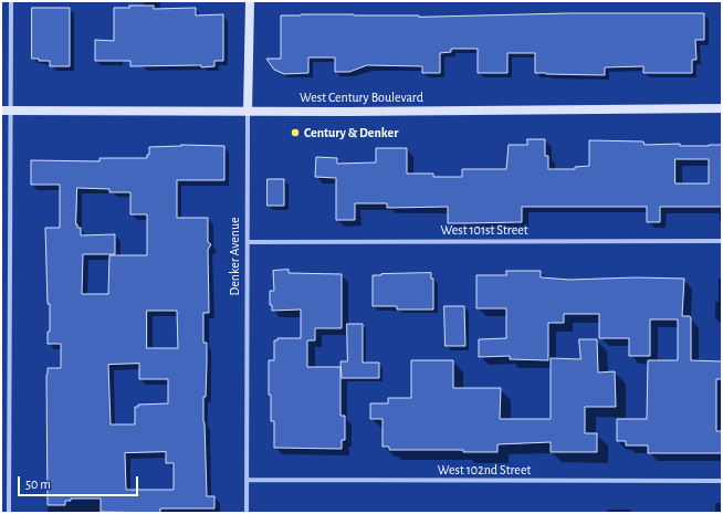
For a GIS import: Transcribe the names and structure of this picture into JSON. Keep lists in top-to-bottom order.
{
  "streets": {
    "main road": ["West Century Boulevard", "Denker Avenue"],
    "street": ["West 101st Street", "West 102nd Street"]
  },
  "crossings": [
    ["West Century Boulevard", "Denker Avenue"],
    ["West 101st Street", "Denker Avenue"],
    ["Denker Avenue", "West 102nd Street"]
  ],
  "places": ["Century & Denker"],
  "scale_bar": "50 m"
}
